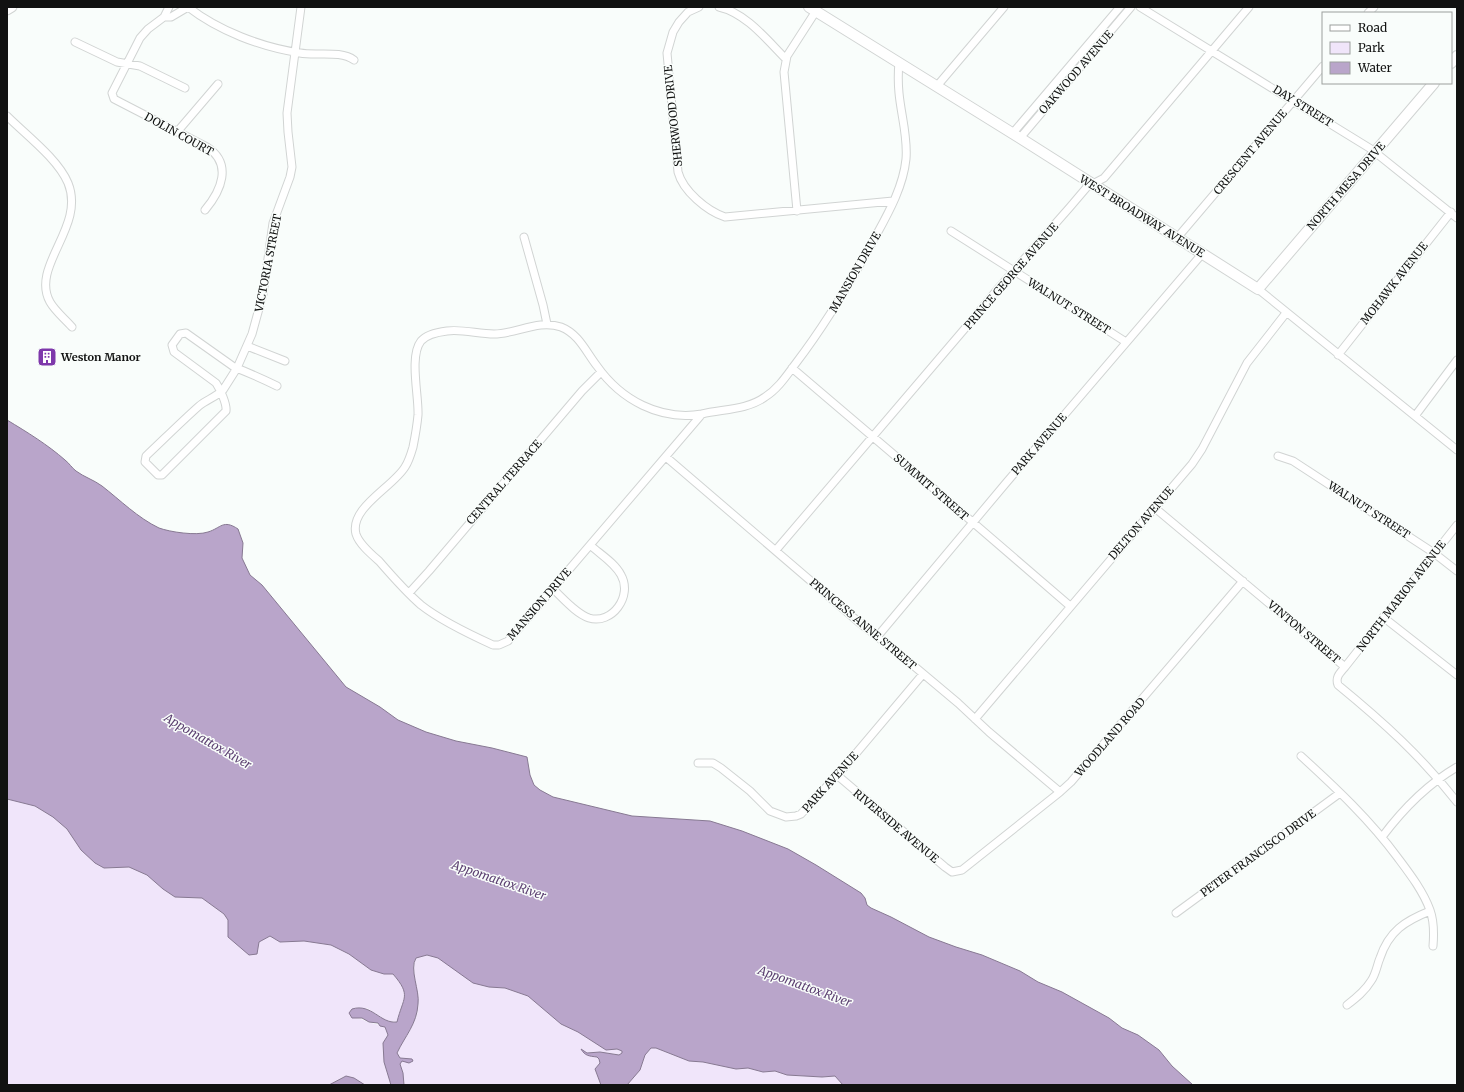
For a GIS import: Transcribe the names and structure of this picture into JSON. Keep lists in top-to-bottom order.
{
  "streets": {
    "main road": ["NORTH MESA DRIVE", "WEST BROADWAY AVENUE"],
    "street": [
      "OAKWOOD AVENUE",
      "DAY STREET",
      "SHERWOOD DRIVE",
      "DOLIN COURT",
      "CRESCENT AVENUE",
      "VICTORIA STREET",
      "MANSION DRIVE",
      "PRINCE GEORGE AVENUE",
      "MOHAWK AVENUE",
      "WALNUT STREET",
      "PARK AVENUE",
      "CENTRAL TERRACE",
      "SUMMIT STREET",
      "DELTON AVENUE",
      "NORTH MARION AVENUE",
      "PRINCESS ANNE STREET",
      "VINTON STREET",
      "WOODLAND ROAD",
      "RIVERSIDE AVENUE",
      "PETER FRANCISCO DRIVE"
    ]
  },
  "crossings": [
    ["OAKWOOD AVENUE", "WEST BROADWAY AVENUE"],
    ["DAY STREET", "CRESCENT AVENUE"],
    ["DAY STREET", "NORTH MESA DRIVE"],
    ["DAY STREET", "PRINCE GEORGE AVENUE"],
    ["DAY STREET", "MOHAWK AVENUE"],
    ["SHERWOOD DRIVE", "MANSION DRIVE"],
    ["CRESCENT AVENUE", "WEST BROADWAY AVENUE"],
    ["NORTH MESA DRIVE", "WEST BROADWAY AVENUE"],
    ["WEST BROADWAY AVENUE", "MANSION DRIVE"],
    ["WEST BROADWAY AVENUE", "PRINCE GEORGE AVENUE"],
    ["WEST BROADWAY AVENUE", "MOHAWK AVENUE"],
    ["WEST BROADWAY AVENUE", "PARK AVENUE"],
    ["WEST BROADWAY AVENUE", "DELTON AVENUE"],
    ["MANSION DRIVE", "CENTRAL TERRACE"],
    ["MANSION DRIVE", "SUMMIT STREET"],
    ["MANSION DRIVE", "PRINCESS ANNE STREET"],
    ["PRINCE GEORGE AVENUE", "WALNUT STREET"],
    ["PRINCE GEORGE AVENUE", "SUMMIT STREET"],
    ["PRINCE GEORGE AVENUE", "PRINCESS ANNE STREET"],
    ["WALNUT STREET", "PARK AVENUE"],
    ["WALNUT STREET", "NORTH MARION AVENUE"],
    ["PARK AVENUE", "SUMMIT STREET"],
    ["PARK AVENUE", "PRINCESS ANNE STREET"],
    ["PARK AVENUE", "RIVERSIDE AVENUE"],
    ["SUMMIT STREET", "DELTON AVENUE"],
    ["DELTON AVENUE", "PRINCESS ANNE STREET"],
    ["DELTON AVENUE", "VINTON STREET"],
    ["NORTH MARION AVENUE", "VINTON STREET"],
    ["PRINCESS ANNE STREET", "WOODLAND ROAD"],
    ["VINTON STREET", "WOODLAND ROAD"],
    ["WOODLAND ROAD", "RIVERSIDE AVENUE"]
  ],
  "water": ["Appomattox River"],
  "places": {
    "building": ["Weston Manor"]
  },
  "legend": ["Road", "Park", "Water"]
}
